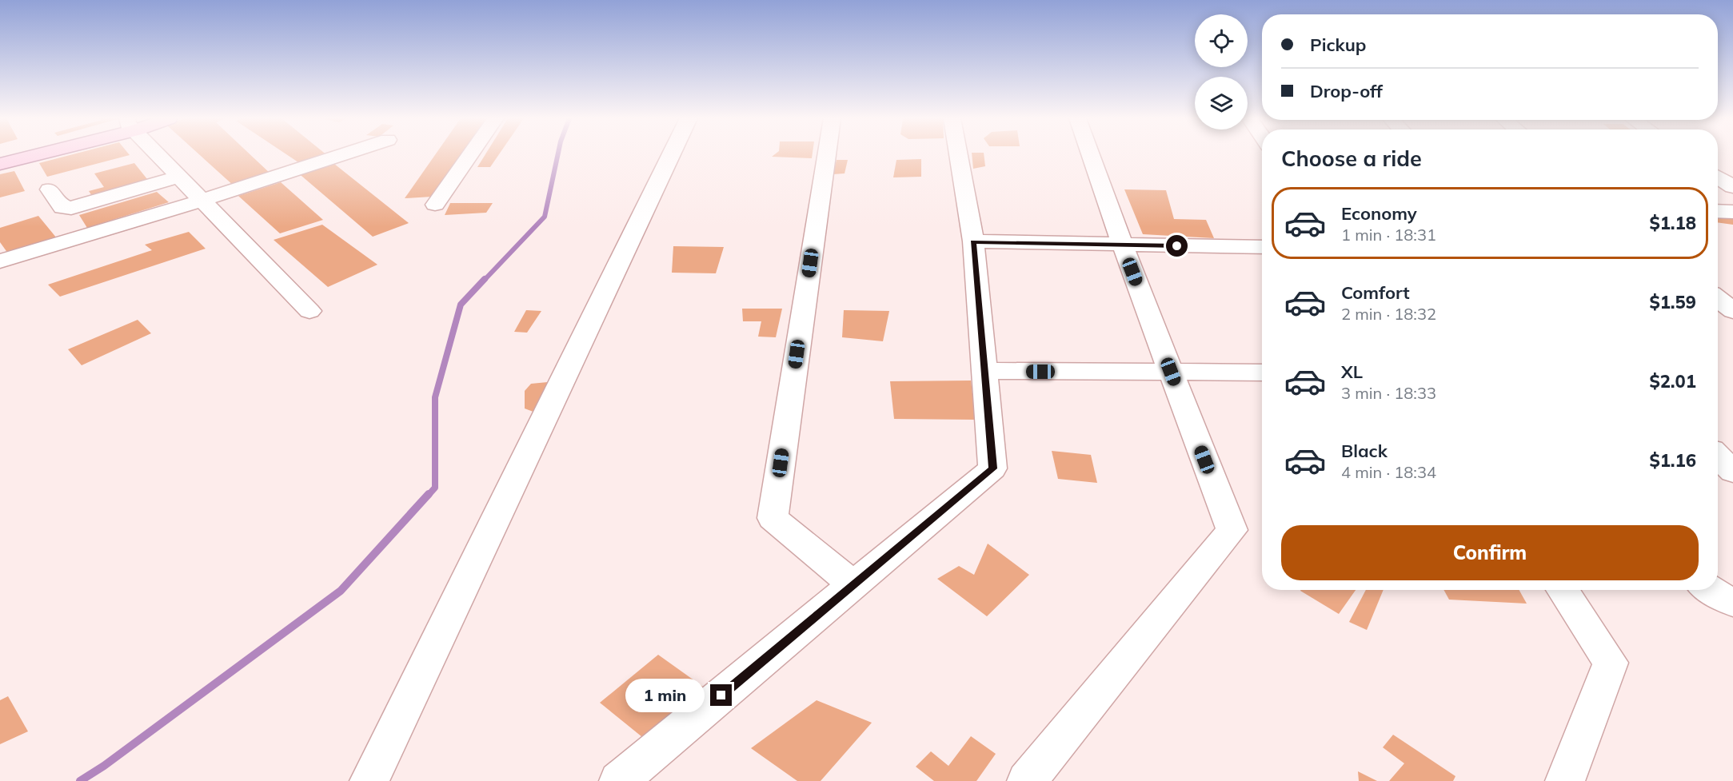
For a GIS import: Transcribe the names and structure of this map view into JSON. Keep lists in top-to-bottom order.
{
  "page": {
    "banner": ["Pickup", "Drop-off"],
    "heading": "Choose a ride",
    "list": [
      {
        "name": "Economy",
        "note": "1 min · 18:31",
        "value": "$1.18"
      },
      {
        "name": "Comfort",
        "note": "2 min · 18:32",
        "value": "$1.59"
      },
      {
        "name": "XL",
        "note": "3 min · 18:33",
        "value": "$2.01"
      },
      {
        "name": "Black",
        "note": "4 min · 18:34",
        "value": "$1.16"
      }
    ],
    "buttons": "Confirm",
    "bubble": "1 min"
  }
}
